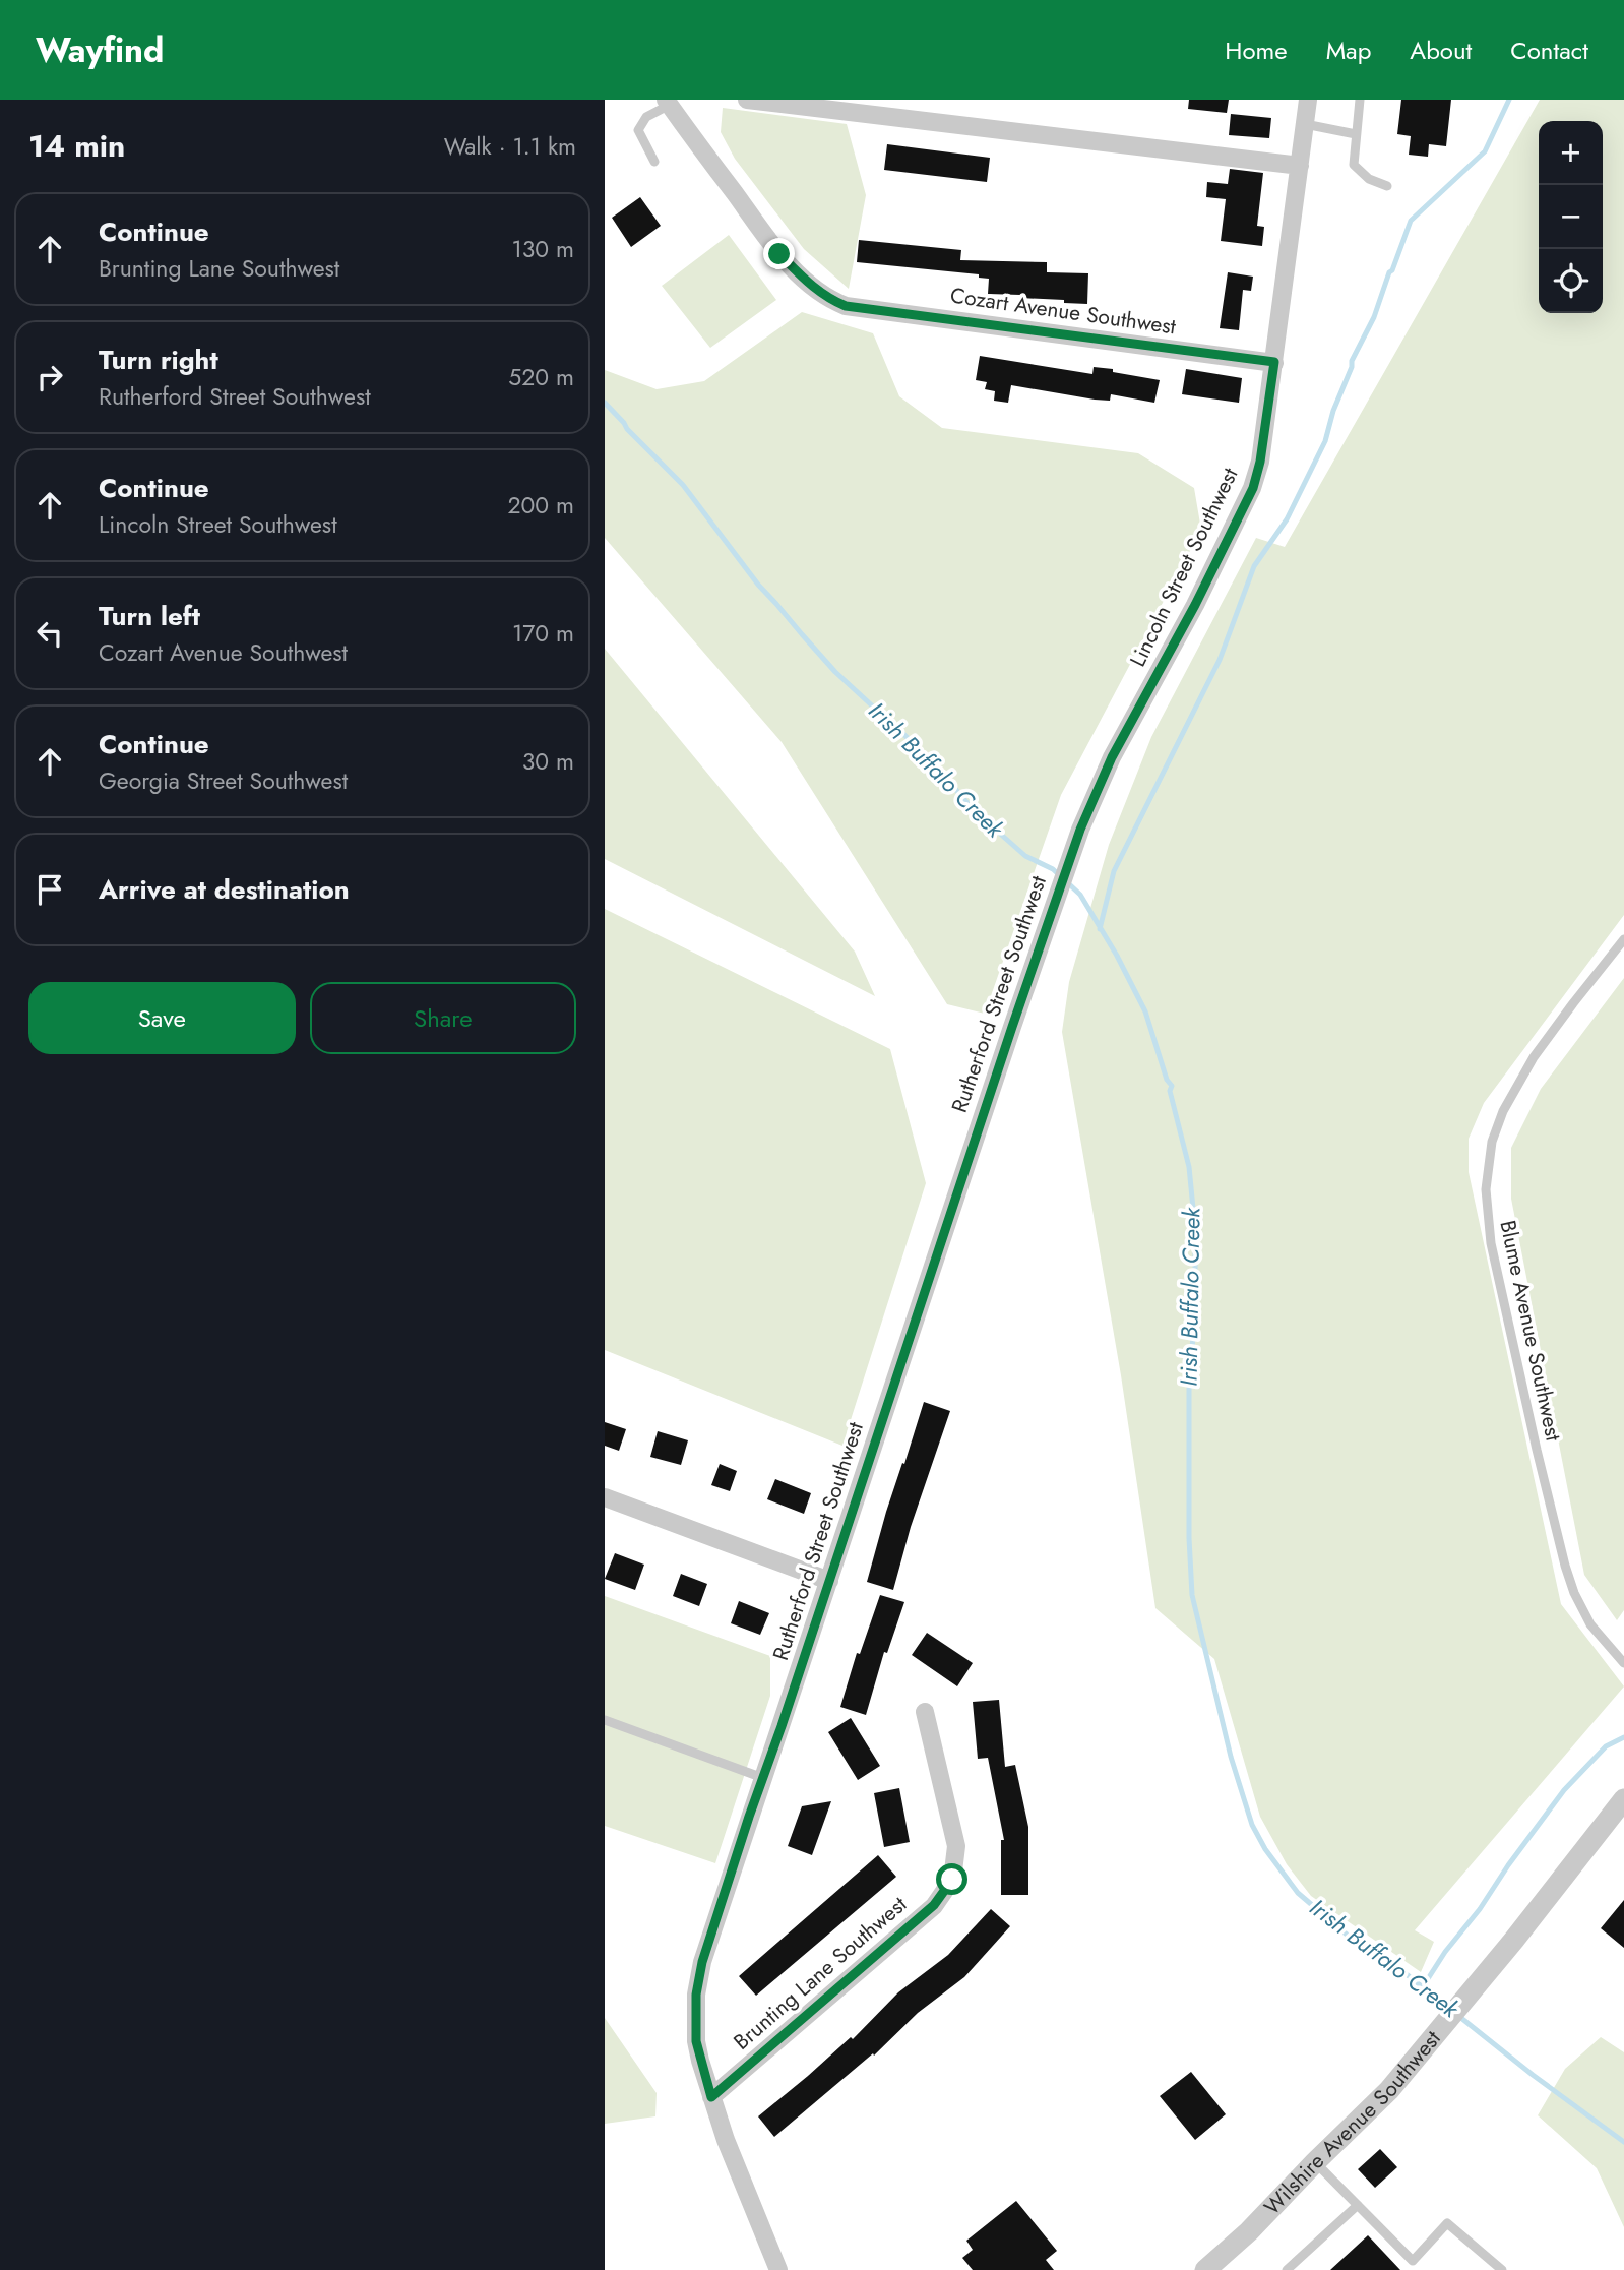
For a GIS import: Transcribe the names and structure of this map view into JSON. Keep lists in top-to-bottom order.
{
  "streets": {
    "street": [
      "Cozart Avenue Southwest",
      "Lincoln Street Southwest",
      "Rutherford Street Southwest",
      "Brunting Lane Southwest",
      "Wilshire Avenue Southwest"
    ],
    "lane": ["Blume Avenue Southwest"]
  },
  "crossings": [
    ["Cozart Avenue Southwest", "Lincoln Street Southwest"],
    ["Lincoln Street Southwest", "Rutherford Street Southwest"],
    ["Rutherford Street Southwest", "Brunting Lane Southwest"]
  ],
  "water": ["Irish Buffalo Creek"],
  "page": {
    "header": "Wayfind",
    "nav": [
      "Home",
      "Map",
      "About",
      "Contact"
    ],
    "heading": ["14 min", "Walk · 1.1 km"],
    "map_buttons": ["+", "−"],
    "list": [
      ["Continue", "Brunting Lane Southwest", "130 m"],
      ["Turn right", "Rutherford Street Southwest", "520 m"],
      ["Continue", "Lincoln Street Southwest", "200 m"],
      ["Turn left", "Cozart Avenue Southwest", "170 m"],
      ["Continue", "Georgia Street Southwest", "30 m"],
      "Arrive at destination"
    ],
    "buttons": ["Save", "Share"]
  }
}
